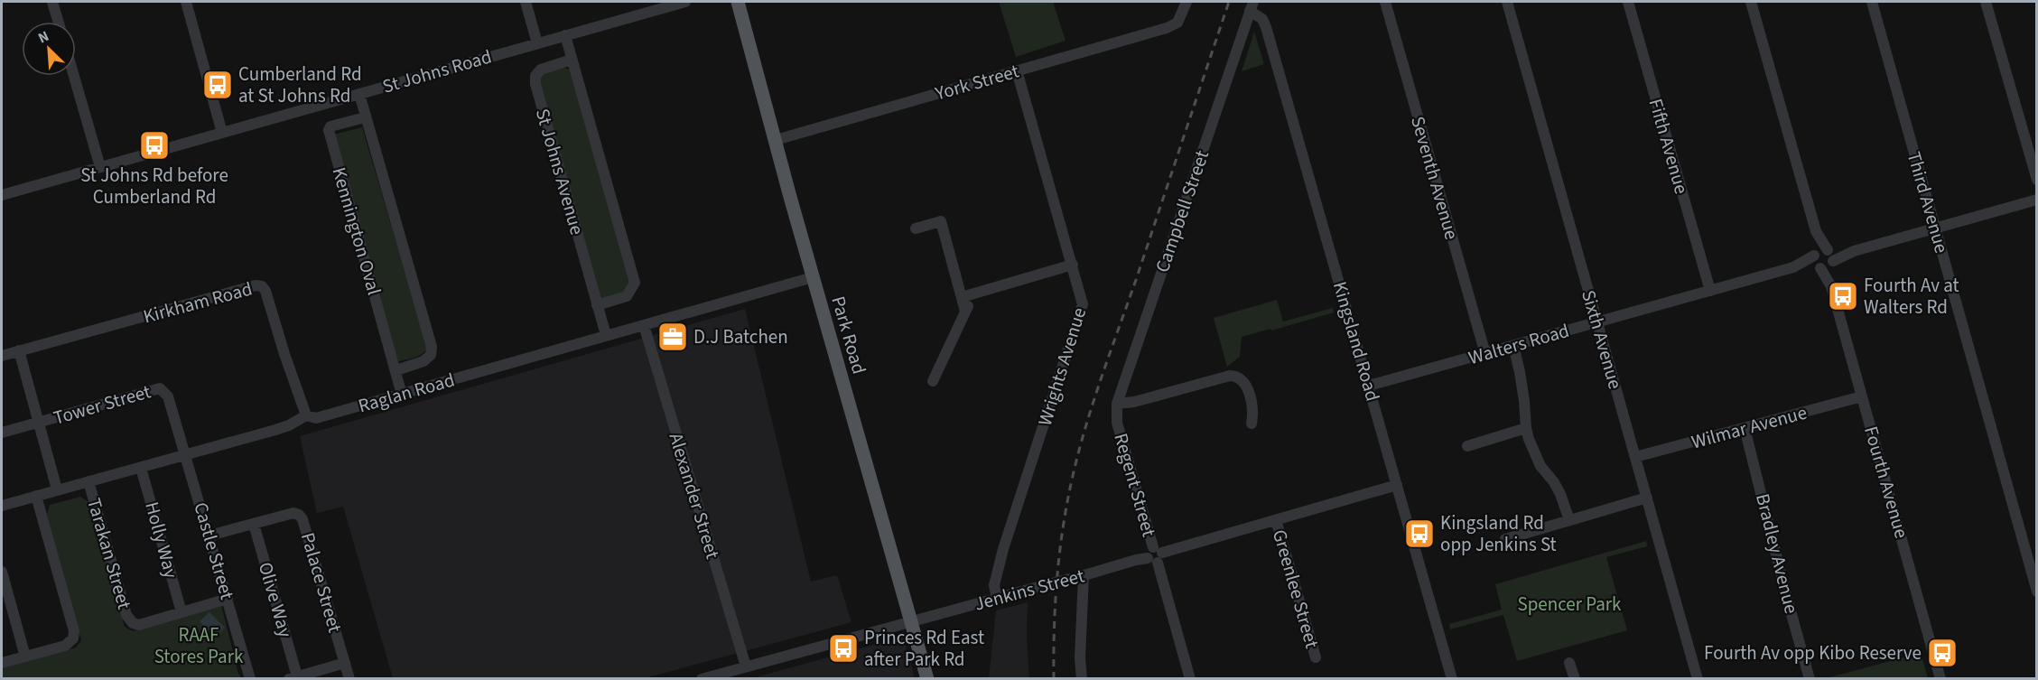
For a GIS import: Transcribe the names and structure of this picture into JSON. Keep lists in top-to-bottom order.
{
  "streets": {
    "main road": ["Park Road"],
    "street": [
      "St Johns Road",
      "York Street",
      "Fifth Avenue",
      "St Johns Avenue",
      "Seventh Avenue",
      "Third Avenue",
      "Campbell Street",
      "Kennington Oval",
      "Kirkham Road",
      "Sixth Avenue",
      "Kingsland Road",
      "Walters Road",
      "Wrights Avenue",
      "Raglan Road",
      "Tower Street",
      "Wilmar Avenue",
      "Fourth Avenue",
      "Regent Street",
      "Alexander Street",
      "Holly Way",
      "Castle Street",
      "Tarakan Street",
      "Bradley Avenue",
      "Palace Street",
      "Greenlee Street",
      "Jenkins Street",
      "Olive Way"
    ]
  },
  "crossings": [
    ["St Johns Road", "Kennington Oval"],
    ["York Street", "Park Road"],
    ["York Street", "Wrights Avenue"],
    ["Fifth Avenue", "Walters Road"],
    ["St Johns Avenue", "Raglan Road"],
    ["Seventh Avenue", "Walters Road"],
    ["Campbell Street", "Kingsland Road"],
    ["Campbell Street", "Regent Street"],
    ["Kennington Oval", "Raglan Road"],
    ["Kirkham Road", "Raglan Road"],
    ["Park Road", "Raglan Road"],
    ["Park Road", "Jenkins Street"],
    ["Sixth Avenue", "Walters Road"],
    ["Sixth Avenue", "Wilmar Avenue"],
    ["Kingsland Road", "Walters Road"],
    ["Kingsland Road", "Jenkins Street"],
    ["Walters Road", "Fourth Avenue"],
    ["Wrights Avenue", "Jenkins Street"],
    ["Raglan Road", "Tower Street"],
    ["Raglan Road", "Alexander Street"],
    ["Raglan Road", "Holly Way"],
    ["Raglan Road", "Castle Street"],
    ["Raglan Road", "Tarakan Street"],
    ["Tower Street", "Castle Street"],
    ["Wilmar Avenue", "Fourth Avenue"],
    ["Wilmar Avenue", "Bradley Avenue"],
    ["Regent Street", "Jenkins Street"],
    ["Alexander Street", "Jenkins Street"],
    ["Holly Way", "Tarakan Street"],
    ["Castle Street", "Tarakan Street"],
    ["Castle Street", "Palace Street"],
    ["Palace Street", "Olive Way"],
    ["Greenlee Street", "Jenkins Street"]
  ],
  "parks": ["Spencer Park", "RAAF Stores Park"],
  "places": {
    "bus stop": [
      "Cumberland Rd at St Johns Rd",
      "St Johns Rd before Cumberland Rd",
      "Fourth Av at Walters Rd",
      "Kingsland Rd opp Jenkins St",
      "Princes Rd East after Park Rd",
      "Fourth Av opp Kibo Reserve"
    ],
    "office": ["D.J Batchen"]
  },
  "north": "top left"
}
